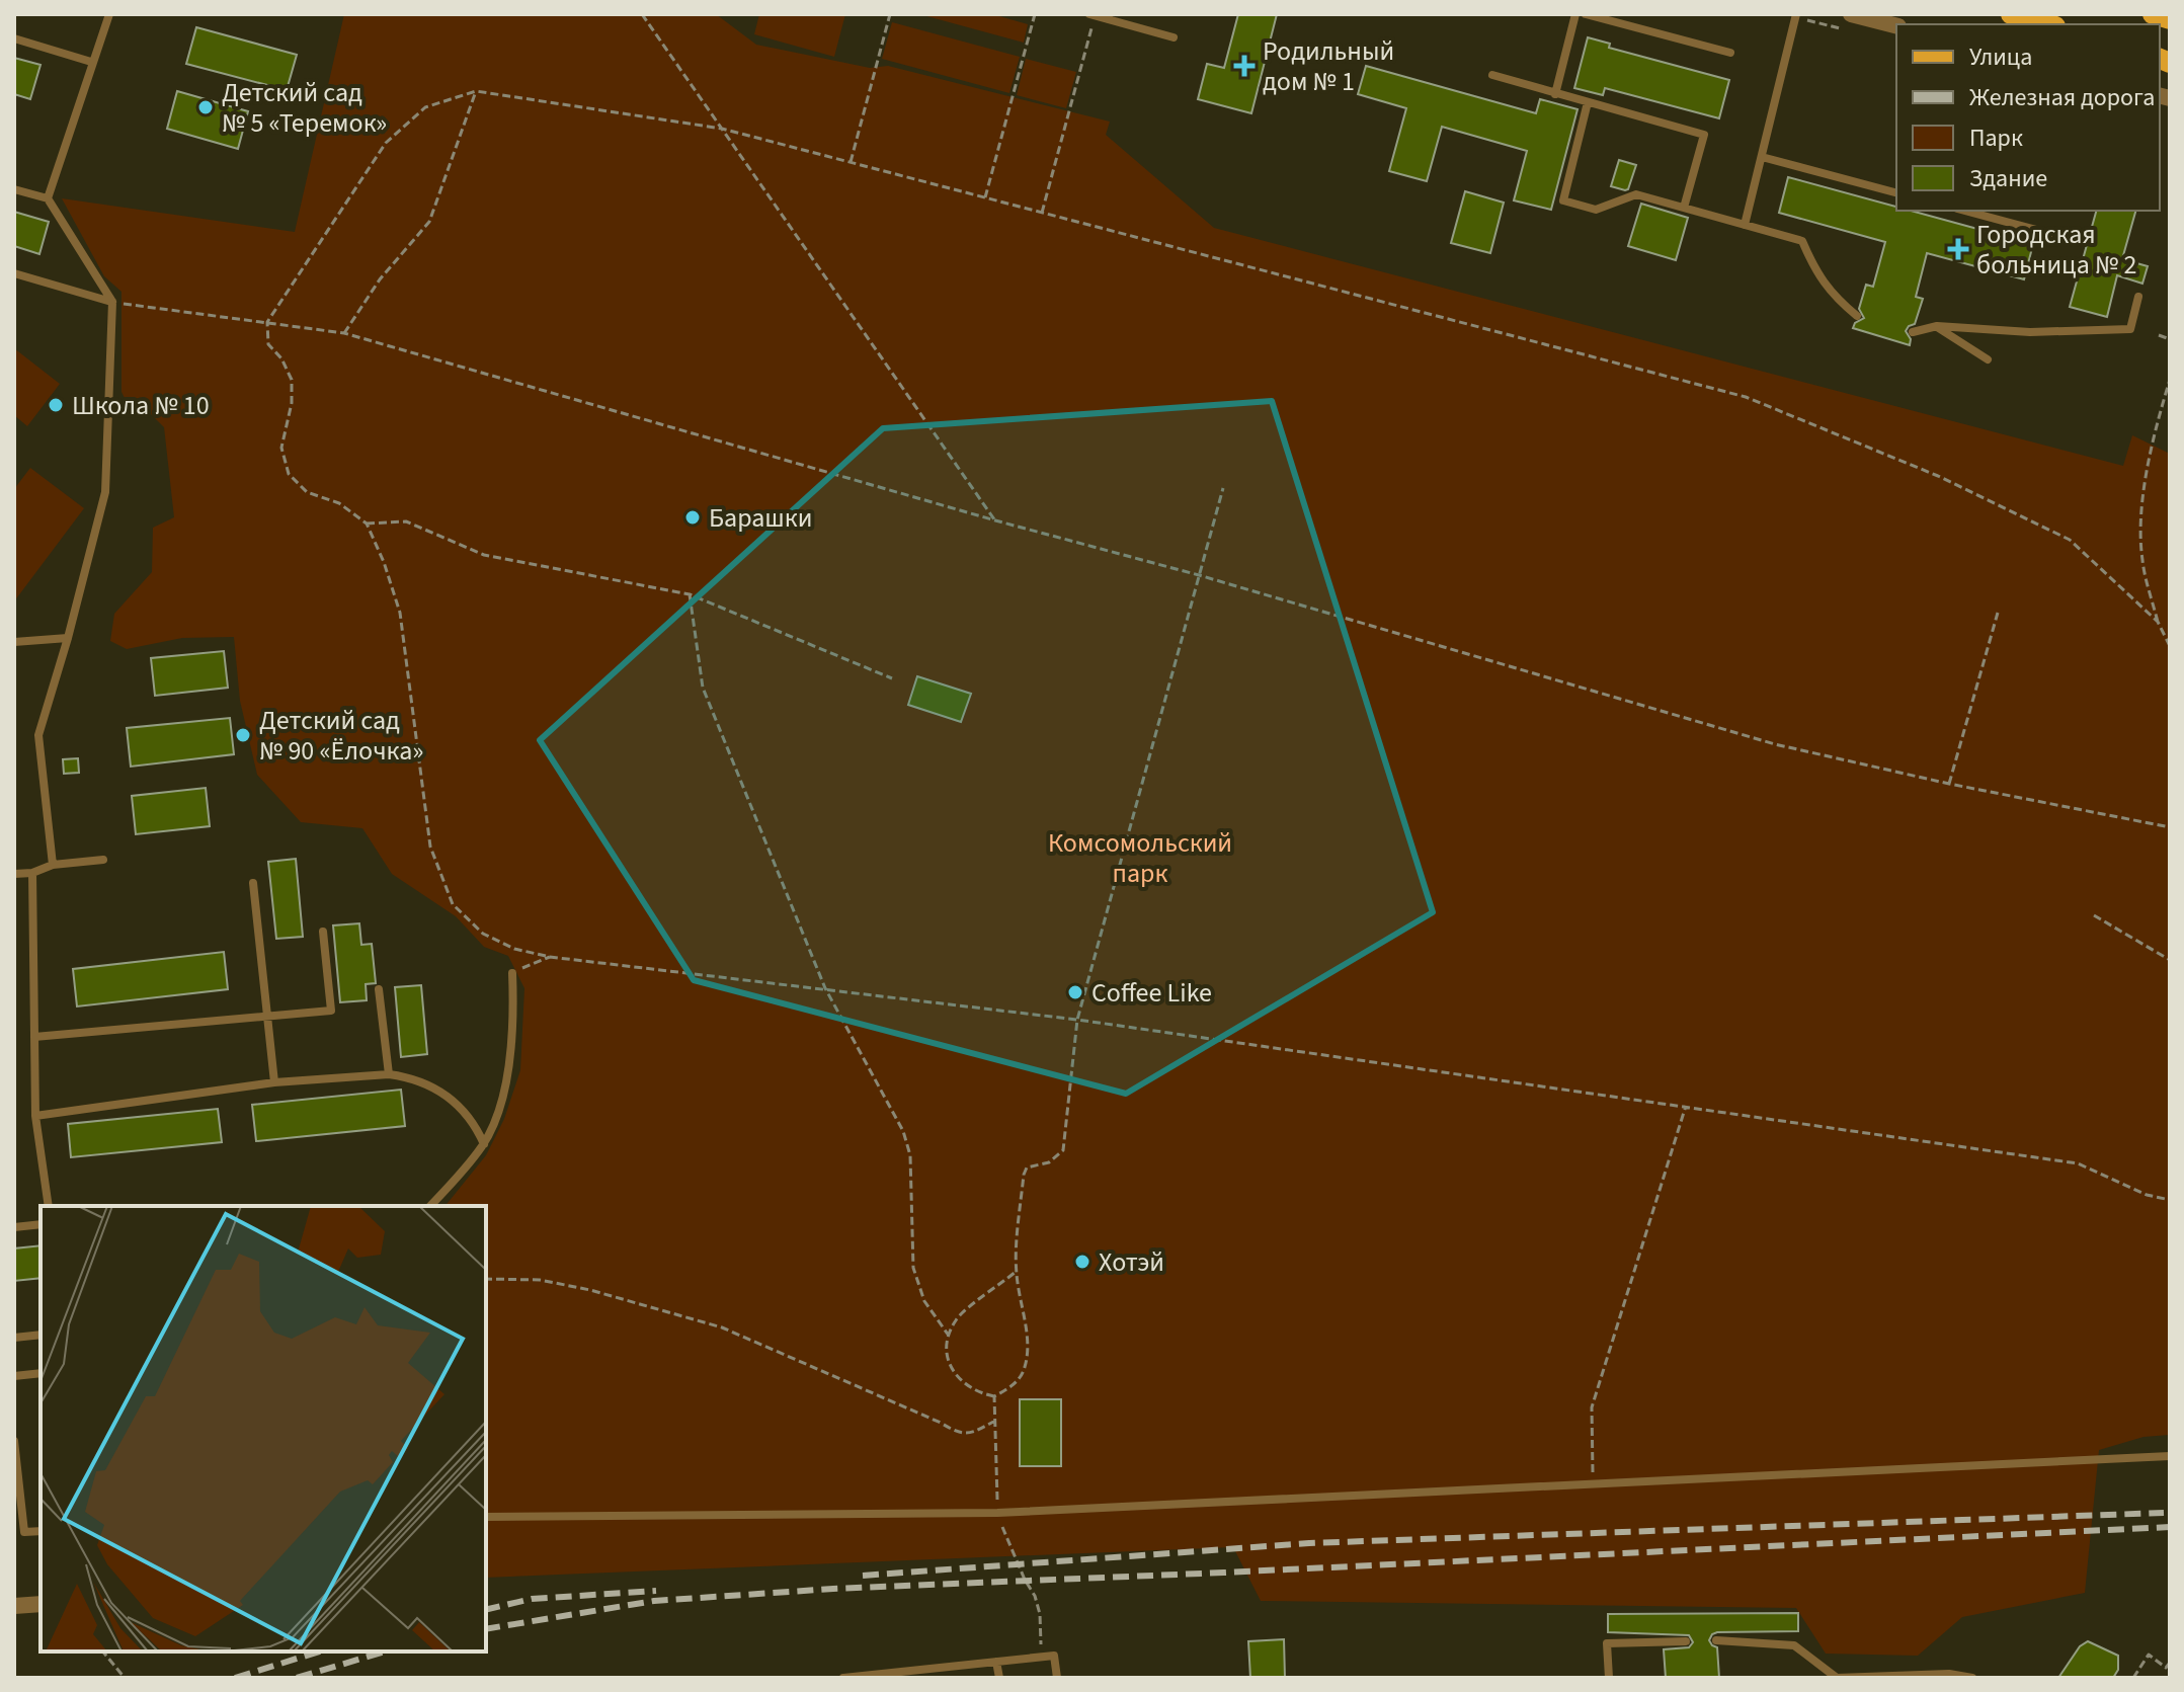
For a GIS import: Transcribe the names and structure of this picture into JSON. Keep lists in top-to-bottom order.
{
  "parks": ["Комсомольский парк"],
  "places": {
    "health": ["Родильный дом № 1", "Городская больница № 2"],
    "other": [
      "Детский сад № 5 «Теремок»",
      "Школа № 10",
      "Барашки",
      "Детский сад № 90 «Ёлочка»",
      "Coffee Like",
      "Хотэй"
    ]
  },
  "legend": [
    "Улица",
    "Железная дорога",
    "Парк",
    "Здание"
  ]
}
